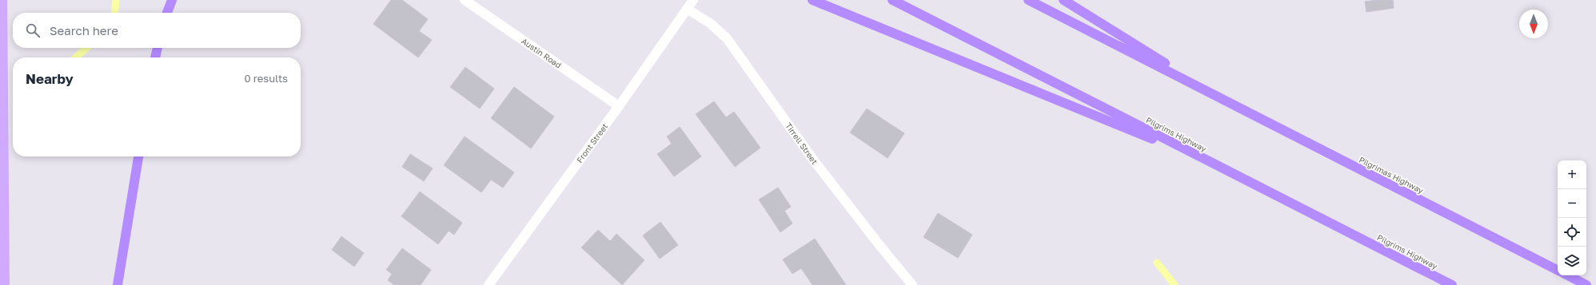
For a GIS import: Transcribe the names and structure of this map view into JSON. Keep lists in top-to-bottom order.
{
  "streets": {
    "highway": ["Pilgrims Highway", "Pilgrimas Highway"],
    "street": ["Austin Road", "Front Street", "Tirrell Street"]
  },
  "crossings": [
    ["Austin Road", "Front Street"],
    ["Front Street", "Tirrell Street"]
  ],
  "north": "bottom",
  "page": {
    "search": "Search here",
    "heading": ["Nearby", "0 results"],
    "map_buttons": ["+", "−"]
  }
}
